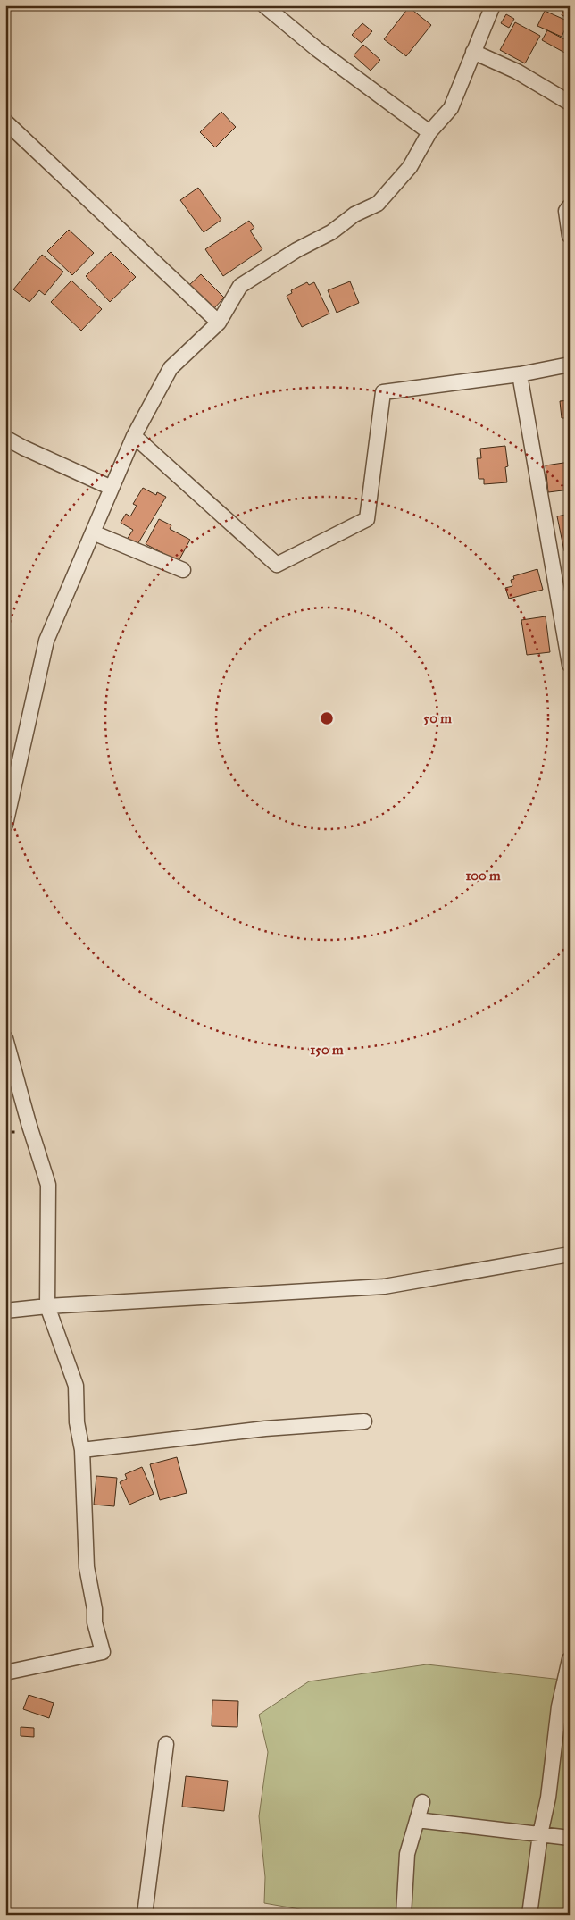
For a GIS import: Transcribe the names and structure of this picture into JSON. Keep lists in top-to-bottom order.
{
  "rings": ["50 m", "100 m", "150 m"]
}
